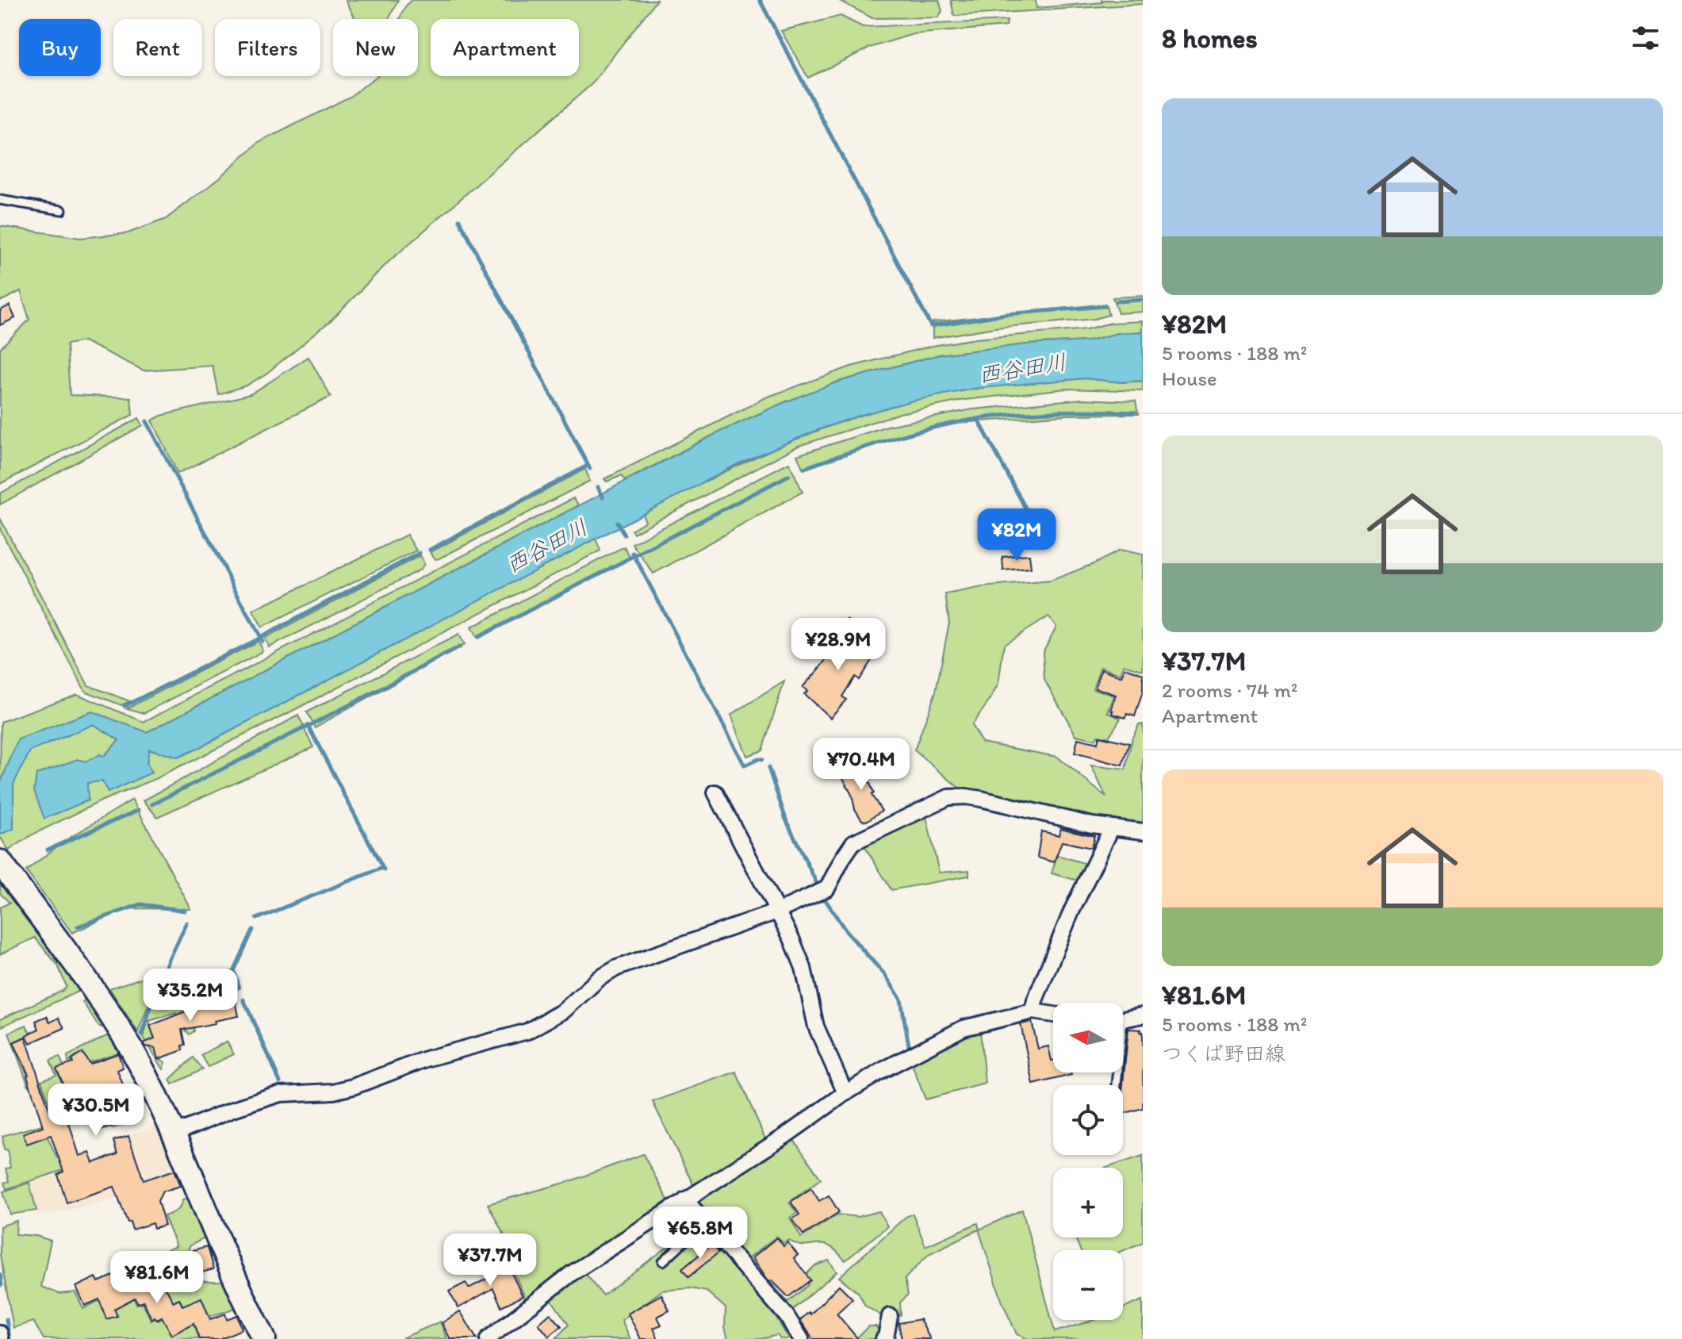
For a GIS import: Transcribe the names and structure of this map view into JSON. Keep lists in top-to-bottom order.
{
  "water": ["西谷田川"],
  "north": "left",
  "page": {
    "heading": "8 homes",
    "chip": [
      "Buy",
      "Rent",
      "Filters",
      "New",
      "Apartment"
    ],
    "list": [
      {
        "name": "¥82M",
        "note": "5 rooms · 188 m² · House"
      },
      {
        "name": "¥37.7M",
        "note": "2 rooms · 74 m² · Apartment"
      },
      {
        "name": "¥81.6M",
        "note": "5 rooms · 188 m² · つくば野田線"
      }
    ],
    "price": [
      "¥82M",
      "¥28.9M",
      "¥70.4M",
      "¥35.2M",
      "¥30.5M",
      "¥65.8M",
      "¥37.7M",
      "¥81.6M"
    ],
    "map_buttons": ["+", "−"]
  }
}
